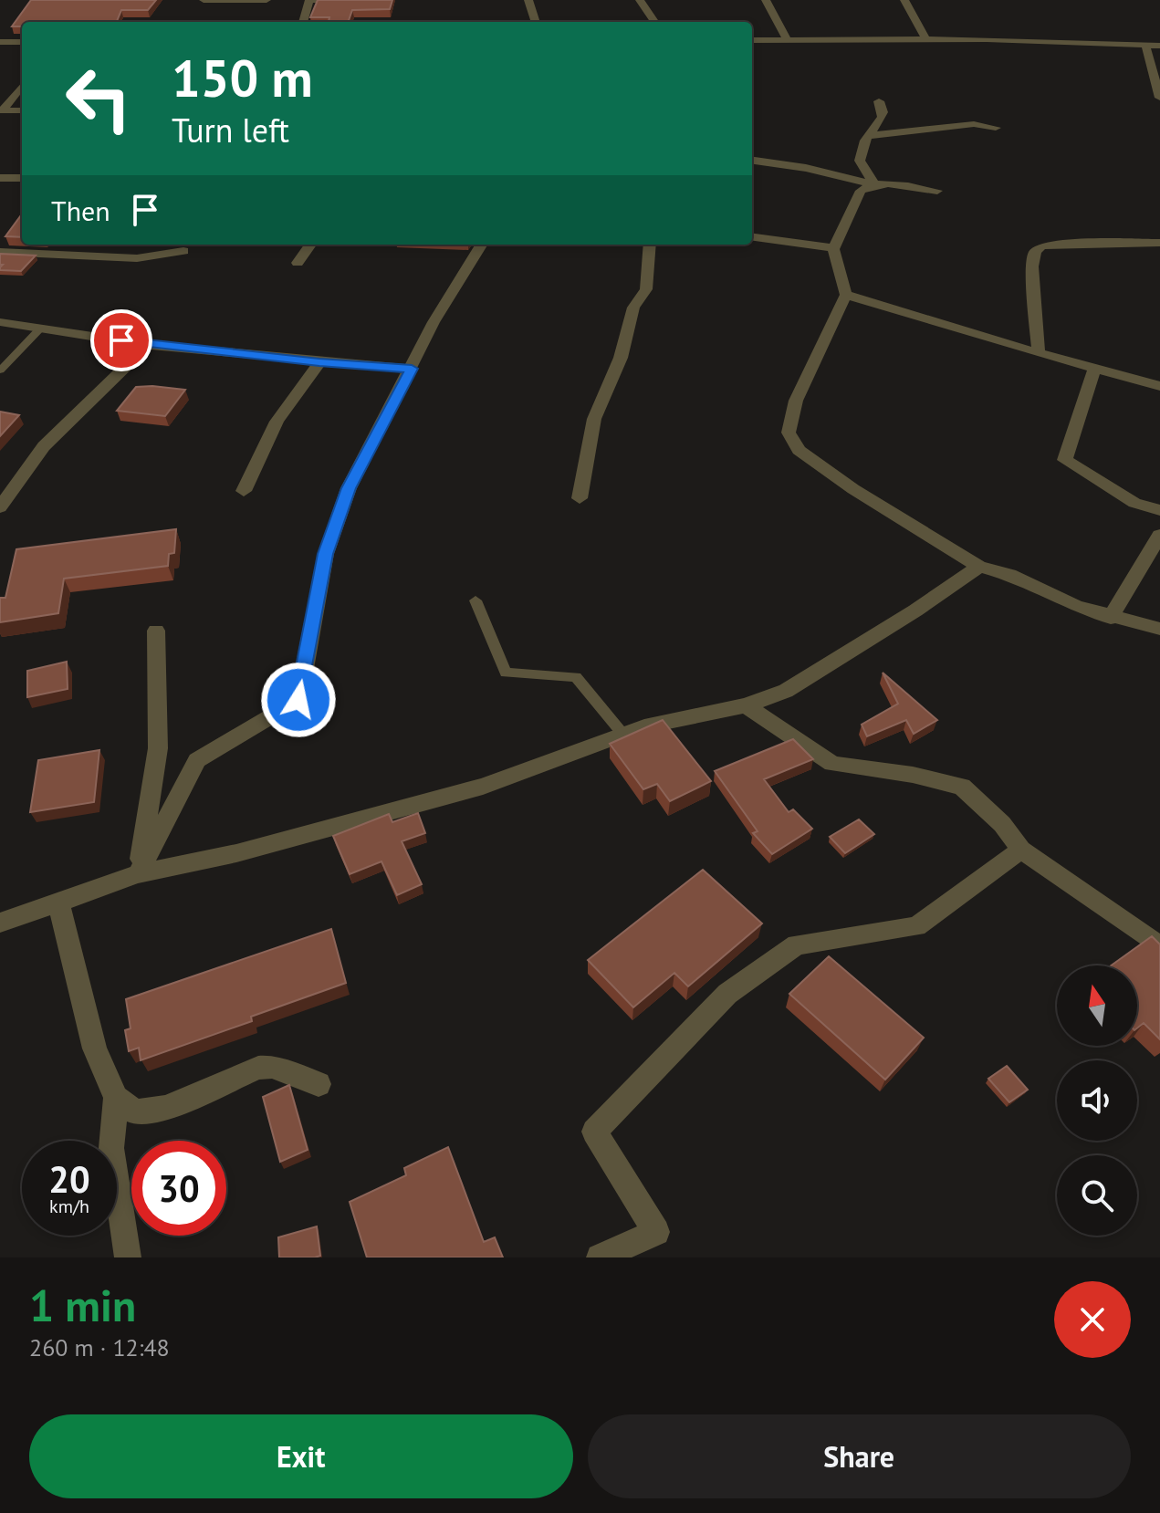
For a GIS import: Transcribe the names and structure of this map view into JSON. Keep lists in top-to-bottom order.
{
  "north": "top",
  "page": {
    "turn": ["150 m", "Turn left"],
    "then": "Then",
    "speed": "20 km/h",
    "limit": "30",
    "heading": ["1 min", "260 m · 12:48"],
    "buttons": ["Exit", "Share"]
  }
}
